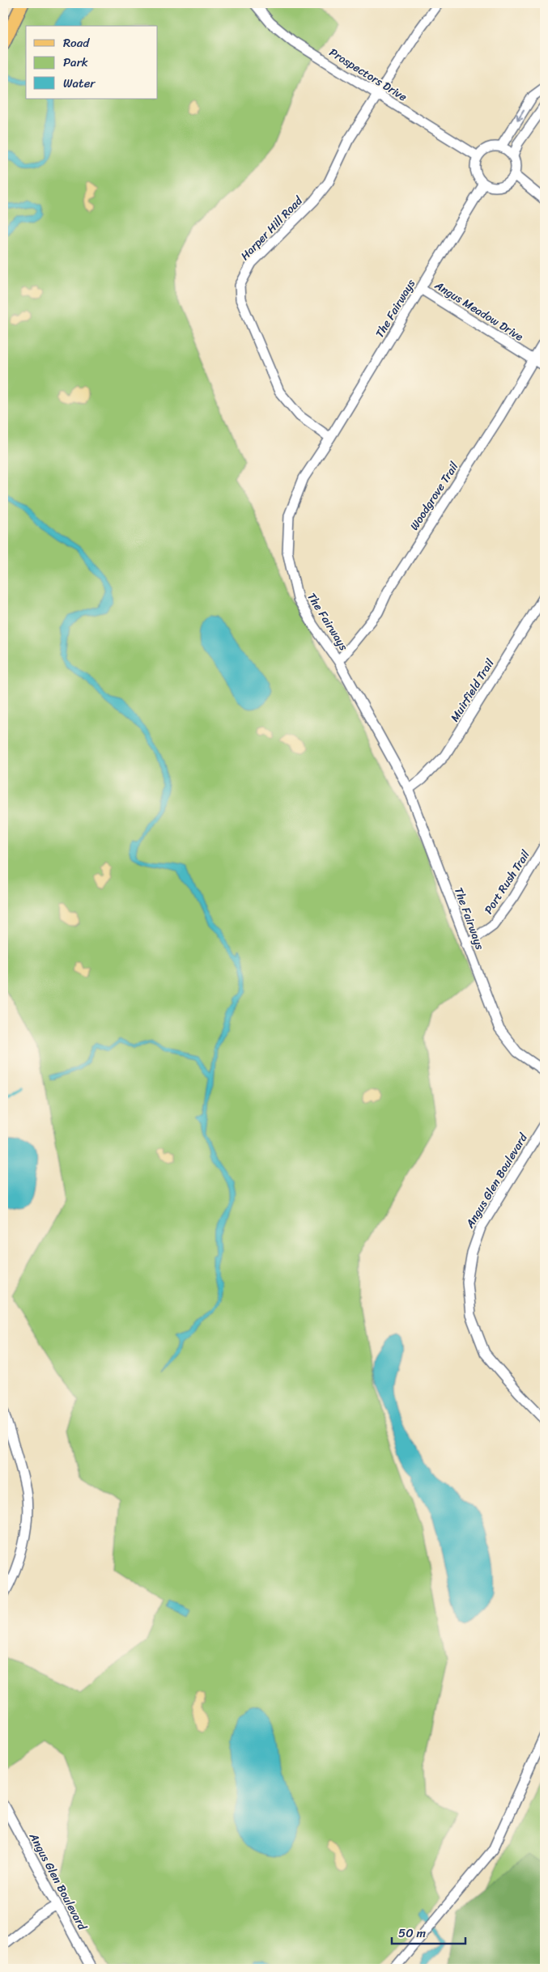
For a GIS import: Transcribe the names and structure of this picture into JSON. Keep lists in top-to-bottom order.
{
  "streets": {
    "street": [
      "Prospectors Drive",
      "Harper Hill Road",
      "The Fairways",
      "Angus Meadow Drive",
      "Woodgrove Trail",
      "Muirfield Trail",
      "Port Rush Trail",
      "Angus Glen Boulevard"
    ]
  },
  "crossings": [
    ["Prospectors Drive", "Harper Hill Road"],
    ["Prospectors Drive", "The Fairways"],
    ["Harper Hill Road", "The Fairways"],
    ["The Fairways", "Angus Meadow Drive"],
    ["The Fairways", "Woodgrove Trail"],
    ["The Fairways", "Muirfield Trail"],
    ["The Fairways", "Port Rush Trail"],
    ["Angus Meadow Drive", "Woodgrove Trail"]
  ],
  "legend": ["Road", "Park", "Water"],
  "scale_bar": "50 m"
}
